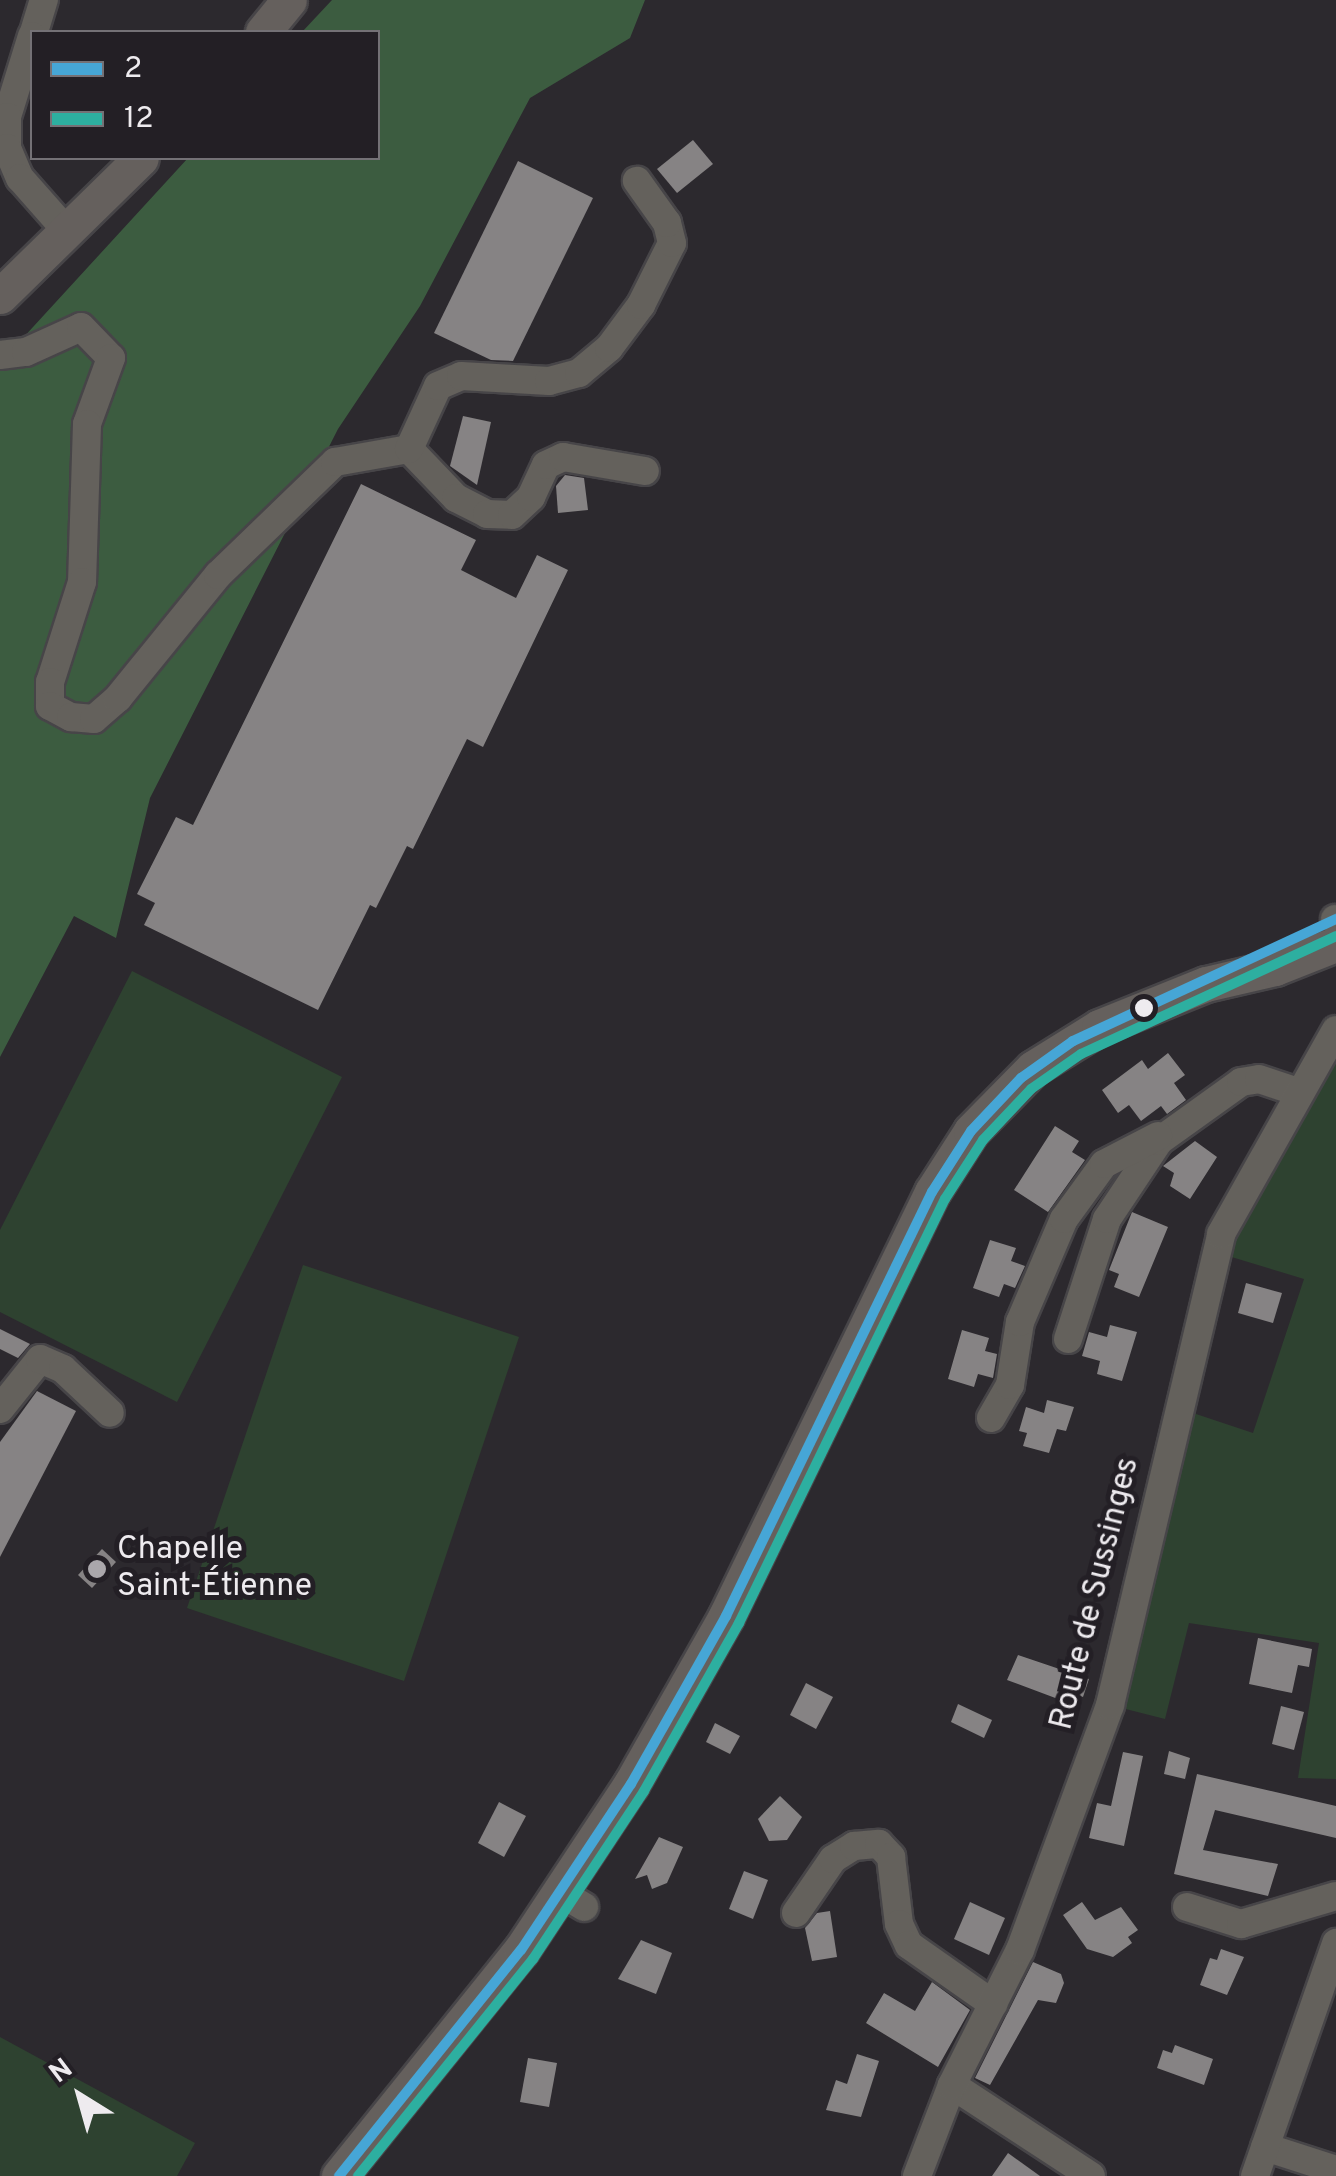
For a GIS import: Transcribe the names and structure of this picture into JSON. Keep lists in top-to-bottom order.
{
  "streets": {
    "street": ["Route de Sussinges"]
  },
  "places": ["Chapelle Saint-Étienne"],
  "lines": ["transit line 2", "transit line 12"],
  "legend": ["2", "12"],
  "north": "top left"
}
